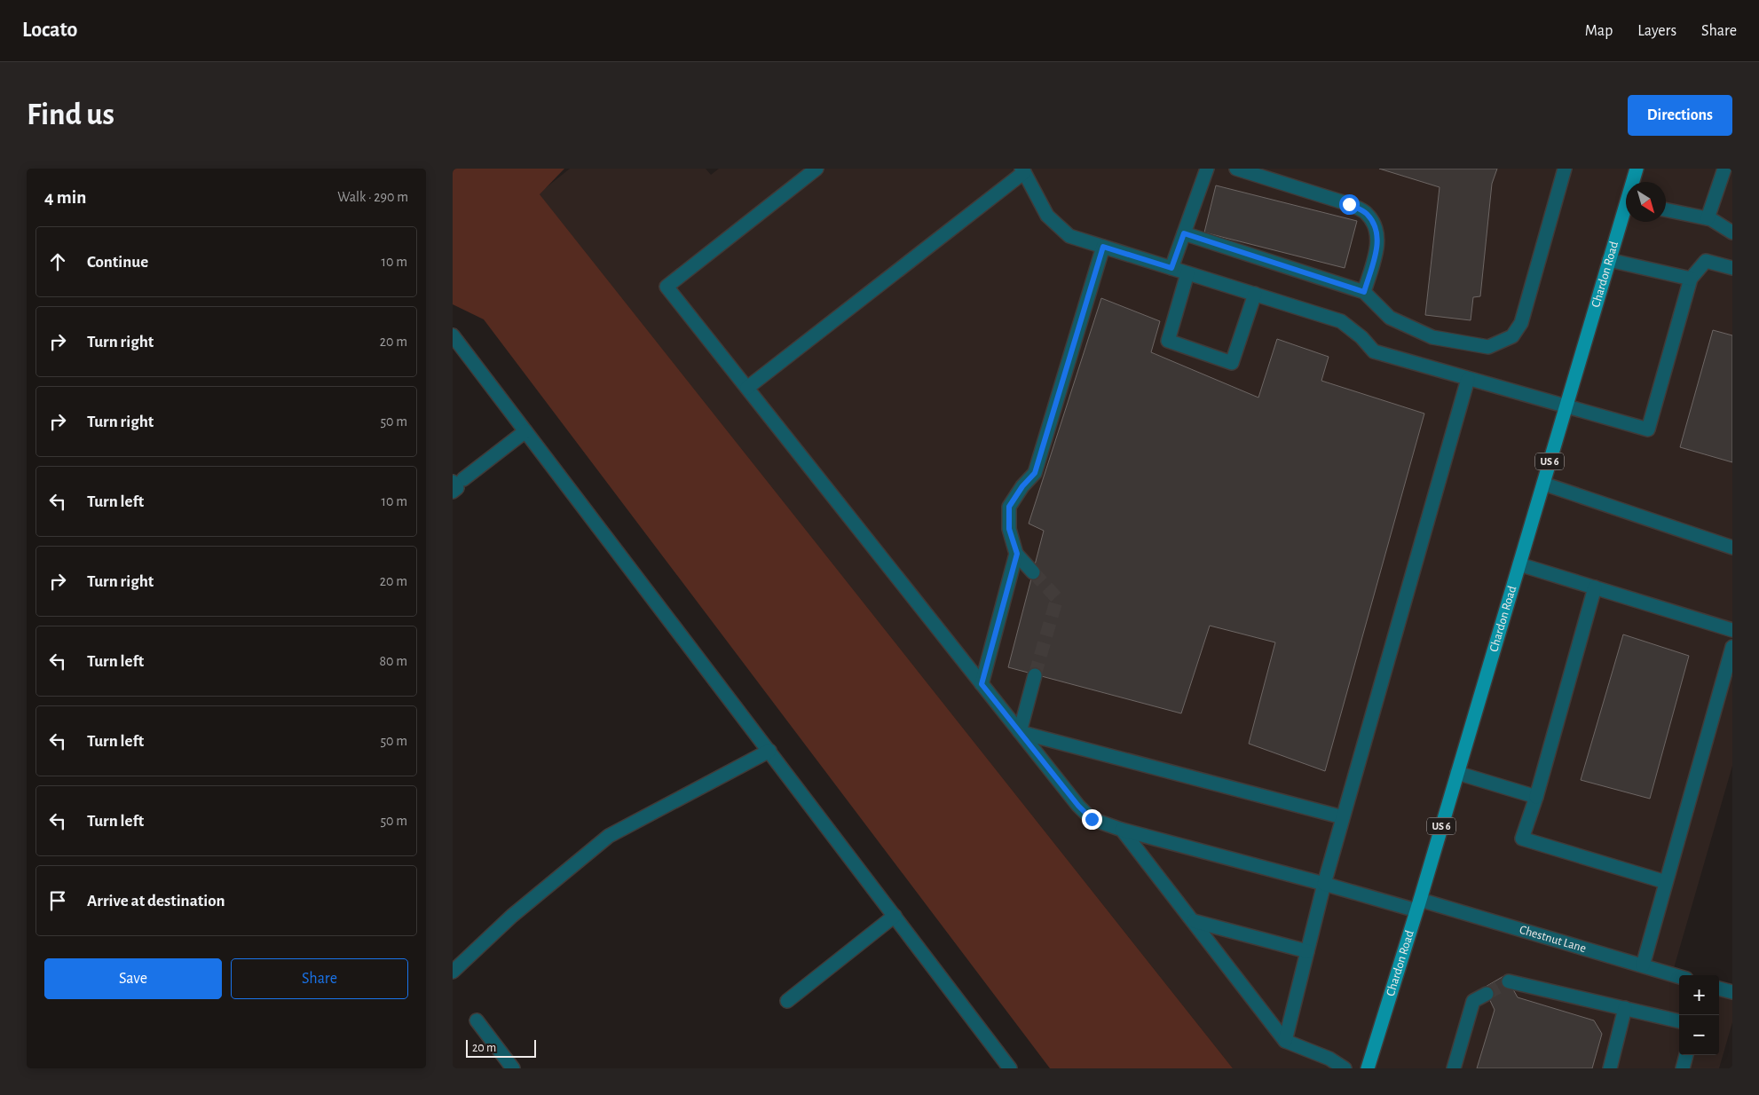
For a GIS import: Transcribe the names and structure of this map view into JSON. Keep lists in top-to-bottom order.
{
  "streets": {
    "main road": ["Chardon Road", "US 6"],
    "street": ["Chestnut Lane"]
  },
  "crossings": [
    ["Chardon Road", "Chestnut Lane"]
  ],
  "scale_bar": "20 m",
  "north": "bottom right",
  "page": {
    "header": "Locato",
    "nav": ["Map", "Layers", "Share"],
    "buttons": [
      "Directions",
      ["Save", "Share"]
    ],
    "title": "Find us",
    "heading": ["4 min", "Walk · 290 m"],
    "list": [
      ["Continue", "10 m"],
      ["Turn right", "20 m"],
      ["Turn right", "50 m"],
      ["Turn left", "10 m"],
      ["Turn right", "20 m"],
      ["Turn left", "80 m"],
      ["Turn left", "50 m"],
      ["Turn left", "50 m"],
      "Arrive at destination"
    ],
    "map_buttons": ["+", "−"],
    "scale": "20 m"
  }
}
